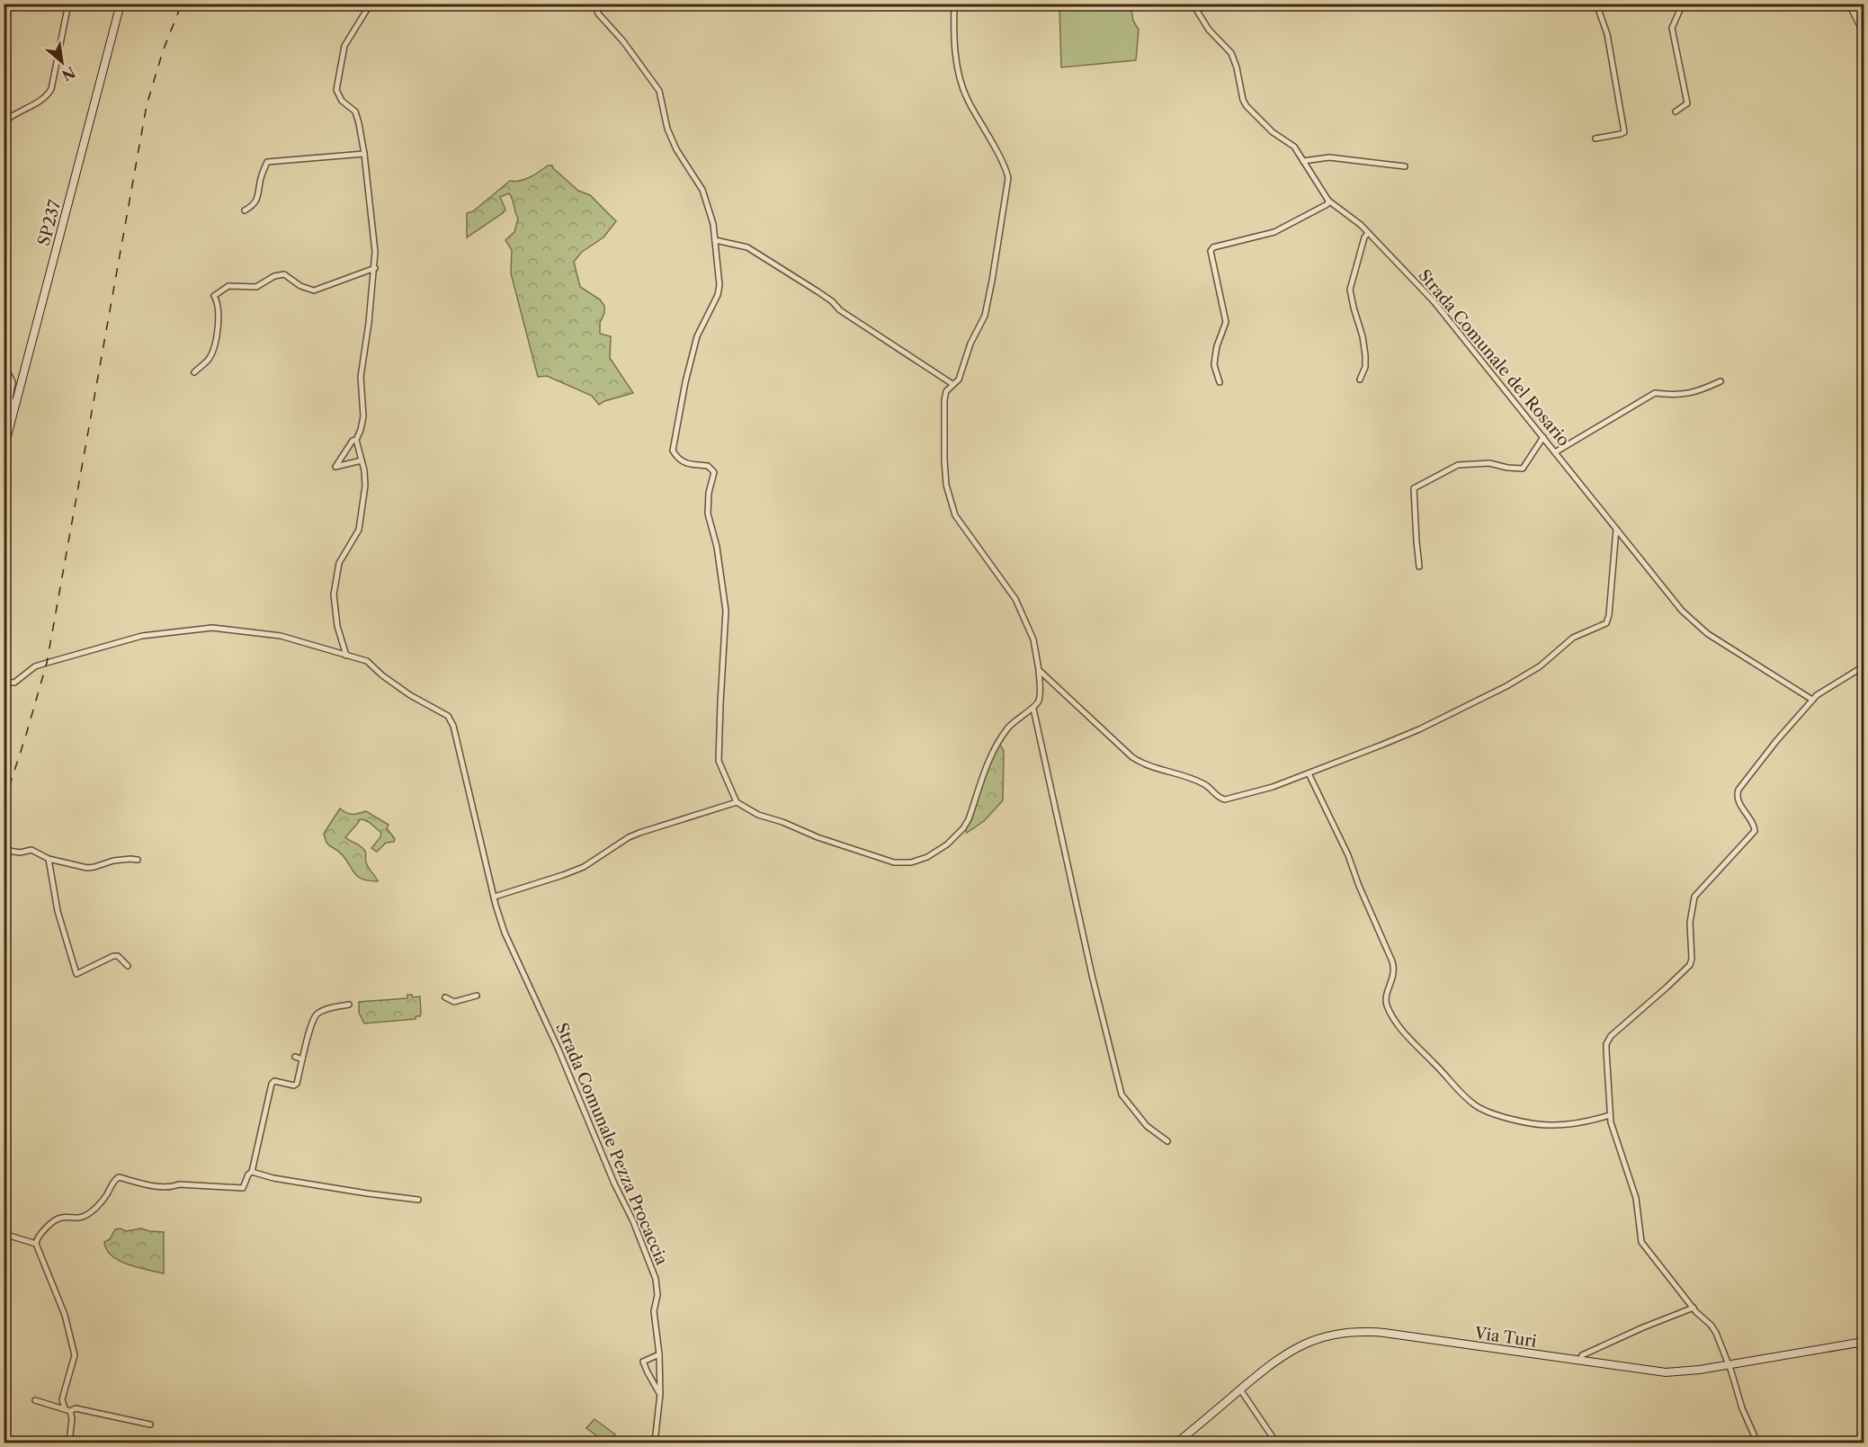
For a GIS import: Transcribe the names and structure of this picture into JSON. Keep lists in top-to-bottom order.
{
  "streets": {
    "main road": ["SP237", "Via Turi"],
    "street": ["Strada Comunale del Rosario", "Strada Comunale Pezza Procaccia"]
  },
  "north": "bottom right"
}
